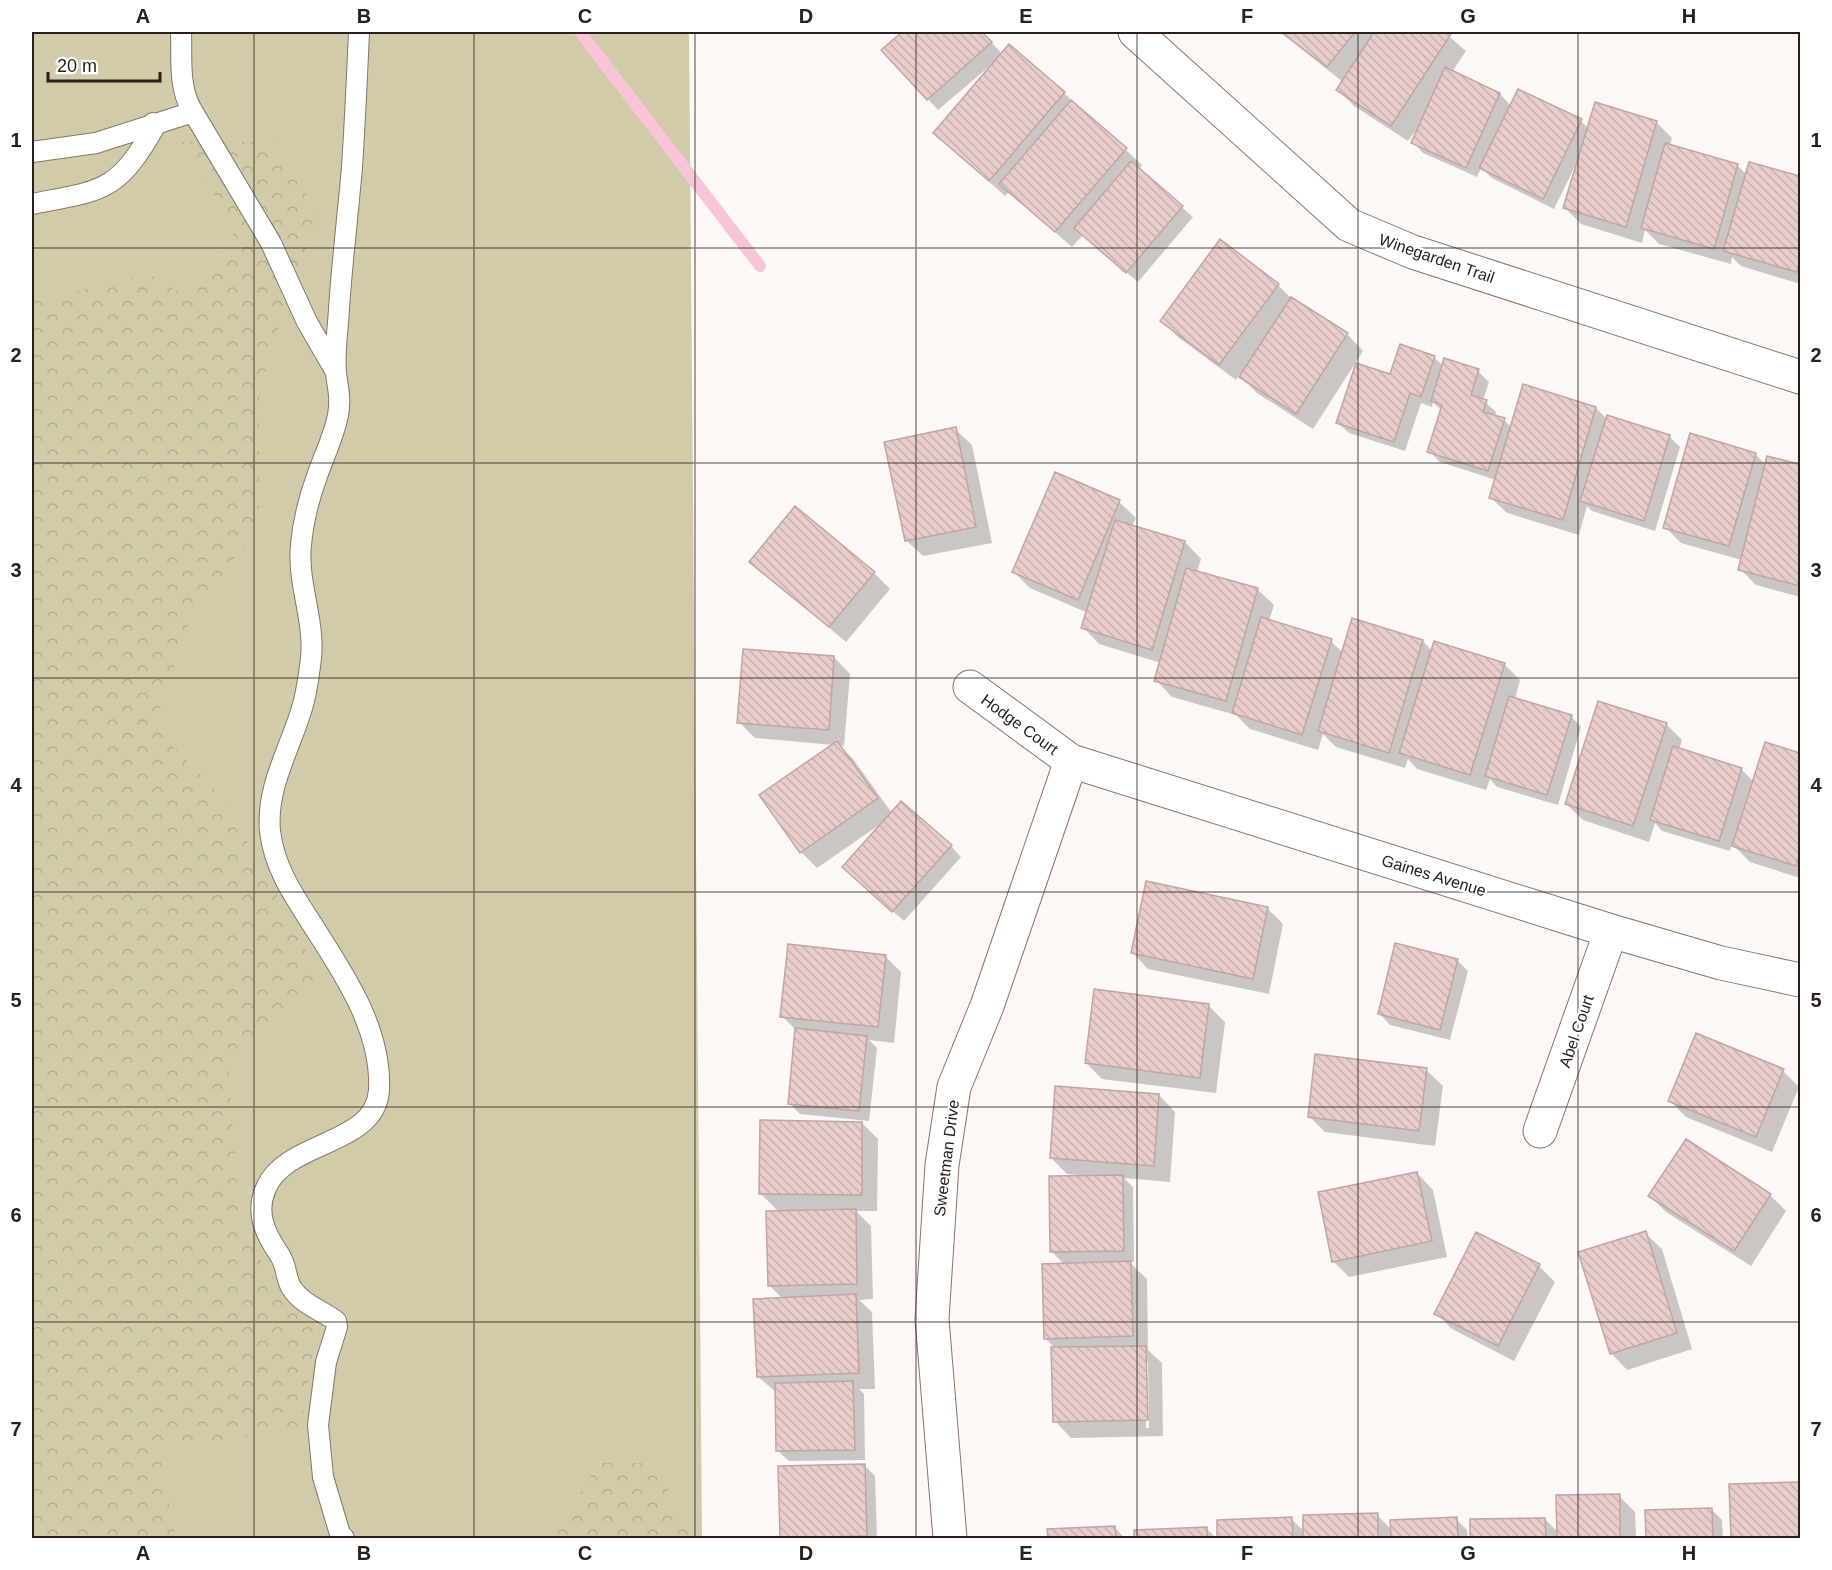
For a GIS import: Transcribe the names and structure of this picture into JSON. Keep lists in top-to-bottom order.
{
  "streets": {
    "street": [
      "Winegarden Trail",
      "Hodge Court",
      "Gaines Avenue",
      "Abel Court",
      "Sweetman Drive"
    ]
  },
  "crossings": [
    ["Hodge Court", "Gaines Avenue"],
    ["Hodge Court", "Sweetman Drive"],
    ["Gaines Avenue", "Abel Court"],
    ["Gaines Avenue", "Sweetman Drive"]
  ],
  "scale_bar": "20 m",
  "grid": {
    "columns": [
      "A",
      "B",
      "C",
      "D",
      "E",
      "F",
      "G",
      "H"
    ],
    "rows": [
      "1",
      "2",
      "3",
      "4",
      "5",
      "6",
      "7"
    ]
  }
}
